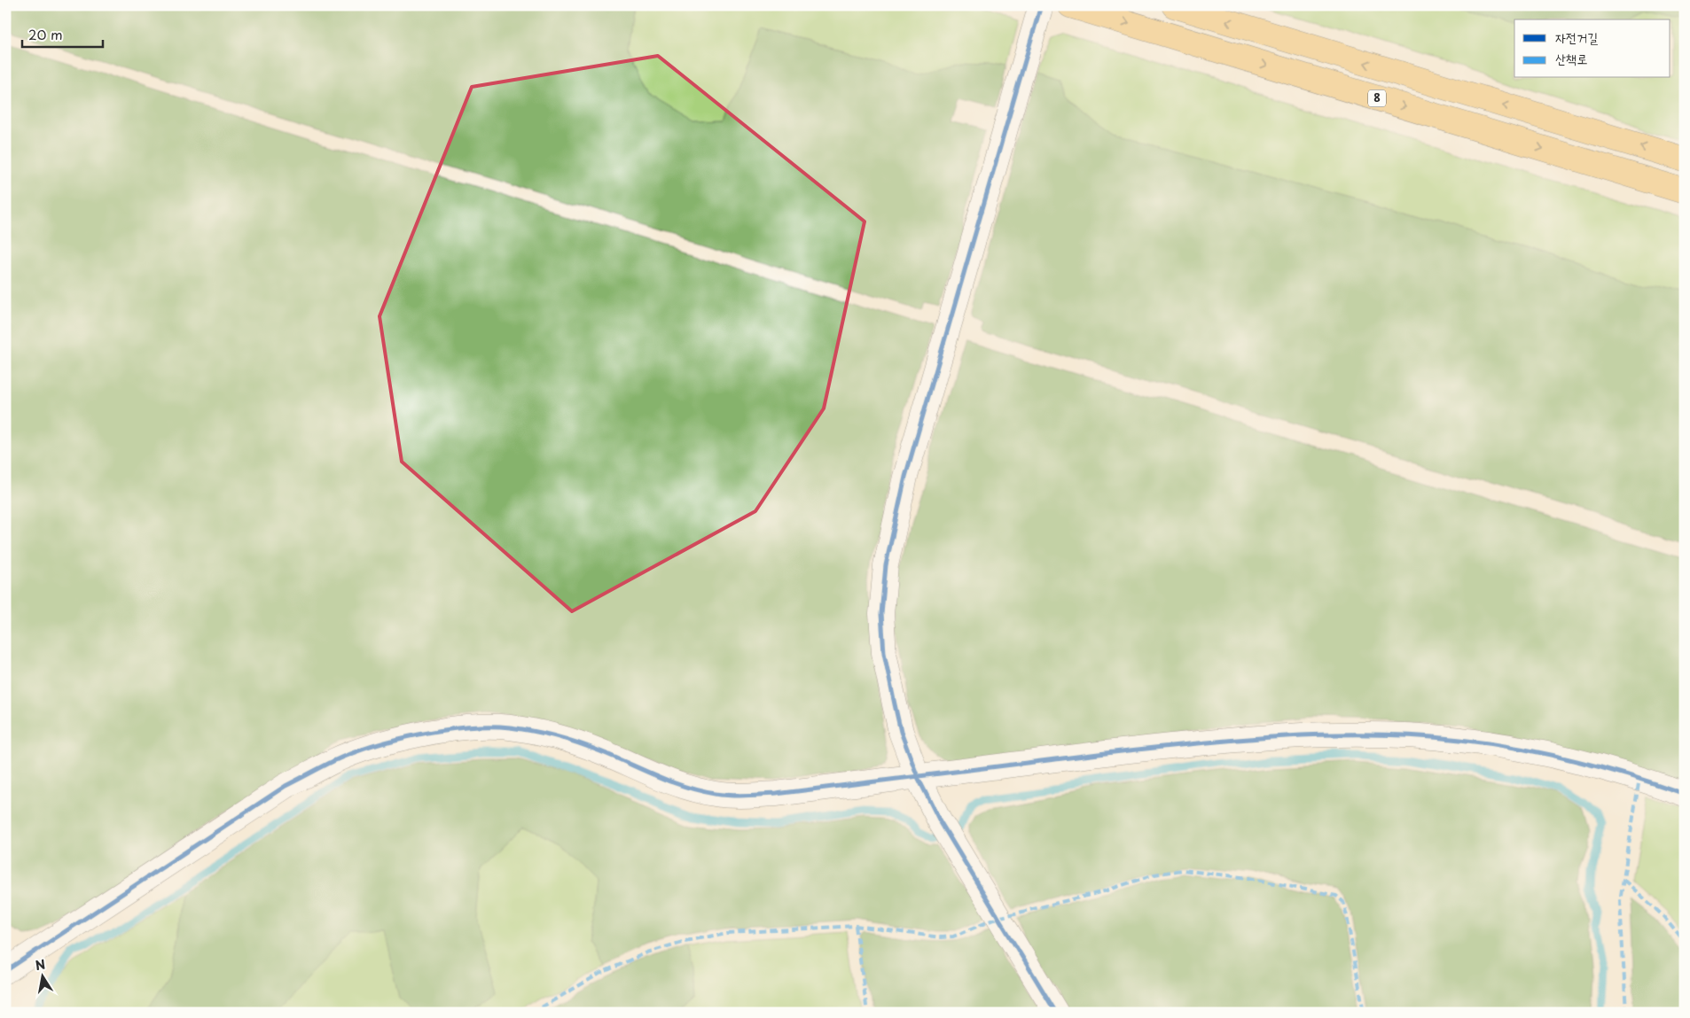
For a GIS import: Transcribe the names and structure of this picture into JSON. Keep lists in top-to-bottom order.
{
  "streets": {
    "highway": ["8"]
  },
  "legend": ["자전거길", "산책로"],
  "scale_bar": "20 m",
  "north": "top"
}
